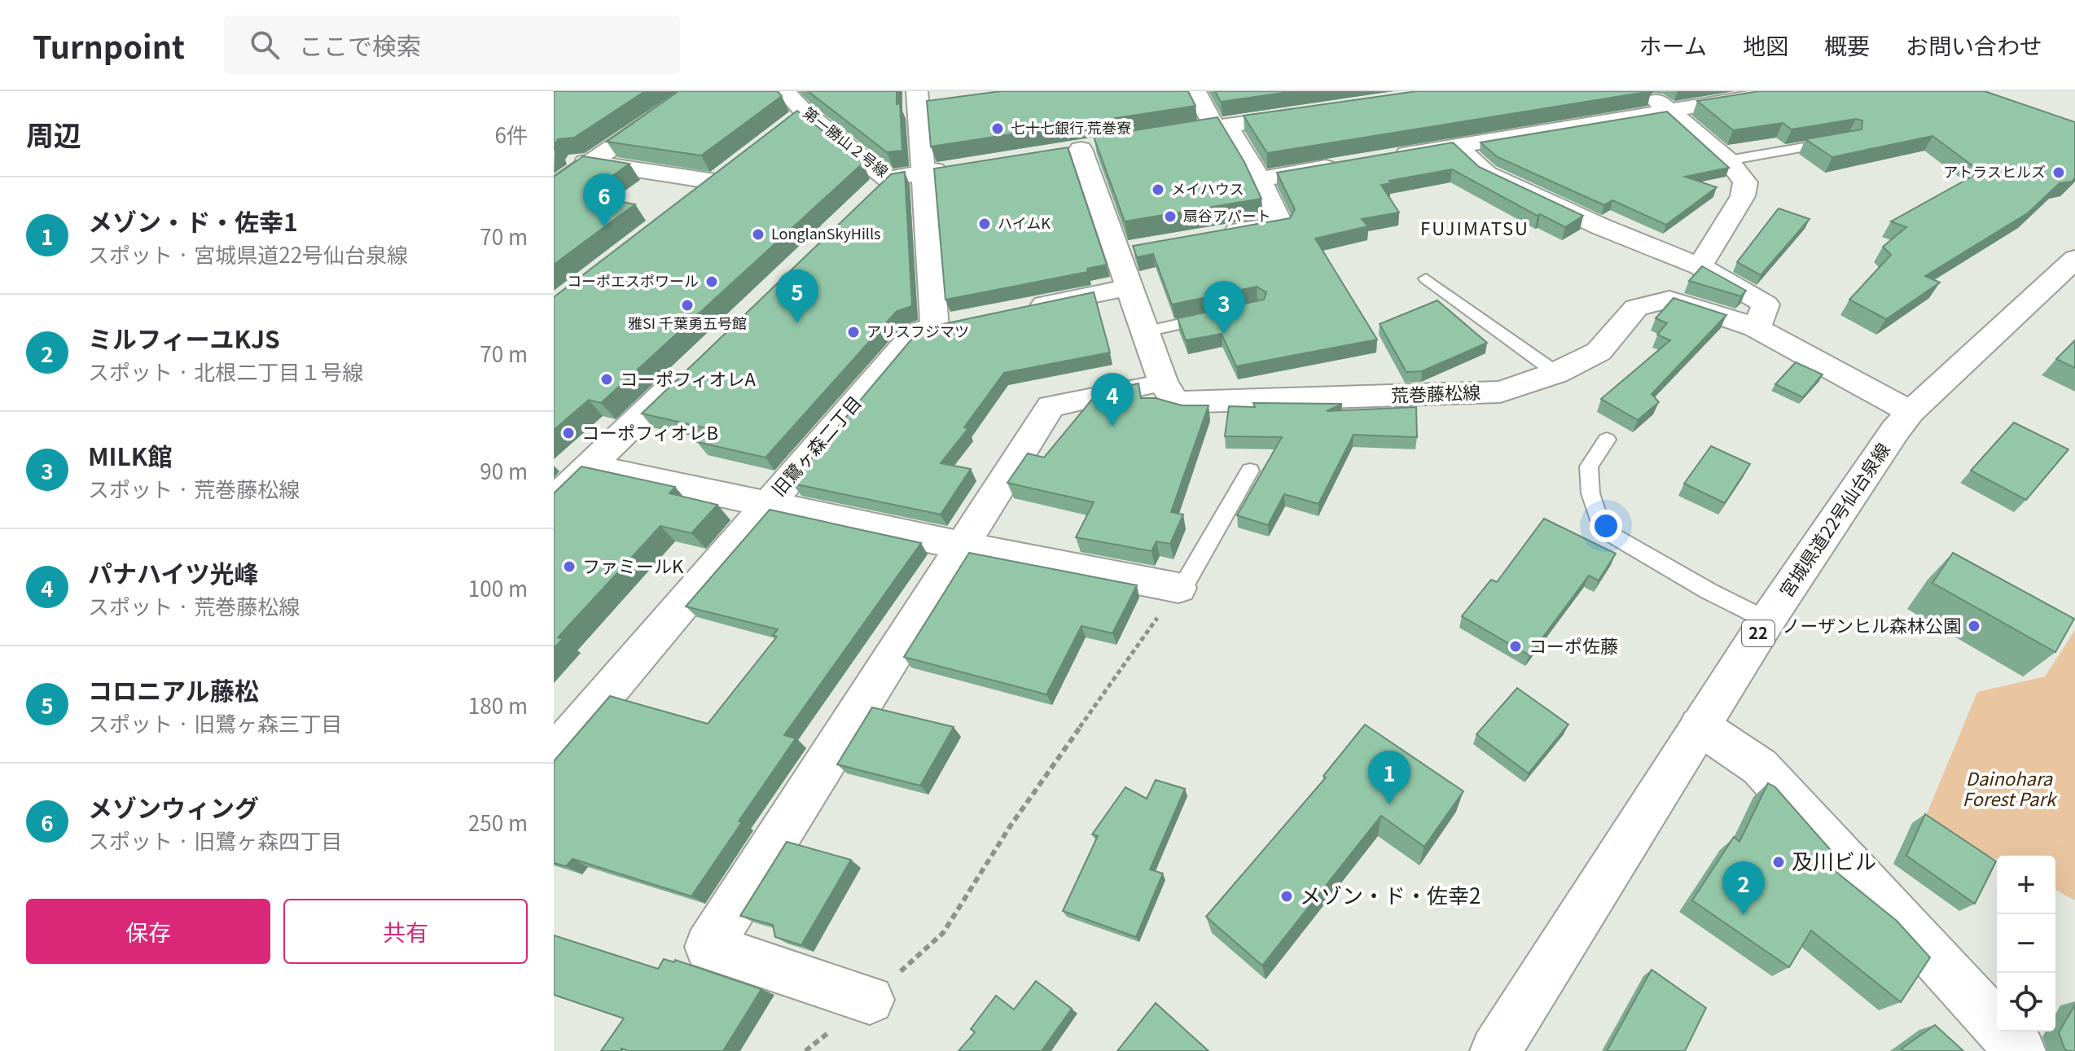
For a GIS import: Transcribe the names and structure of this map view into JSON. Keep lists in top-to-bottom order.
{
  "streets": {
    "street": [
      "第一勝山２号線",
      "荒巻藤松線",
      "旧鷺ヶ森二丁目",
      "宮城県道22号仙台泉線",
      "22"
    ]
  },
  "crossings": [
    ["第一勝山２号線", "旧鷺ヶ森二丁目"],
    ["荒巻藤松線", "宮城県道22号仙台泉線"]
  ],
  "districts": ["FUJIMATSU"],
  "parks": ["Dainohara Forest Park"],
  "places": [
    "七十七銀行 荒巻寮",
    "アトラスヒルズ",
    "メイハウス",
    "扇谷アパート",
    "ハイムK",
    "LonglanSkyHills",
    "コーポエスポワール",
    "雅SI 千葉勇五号館",
    "アリスフジマツ",
    "コーポフィオレA",
    "コーポフィオレB",
    "ファミールK",
    "ノーザンヒル森林公園",
    "コーポ佐藤",
    "及川ビル",
    "メゾン・ド・佐幸2"
  ],
  "page": {
    "header": "Turnpoint",
    "search": "ここで検索",
    "nav": [
      "ホーム",
      "地図",
      "概要",
      "お問い合わせ"
    ],
    "heading": ["周辺", "6件"],
    "pins": [
      "6",
      "5",
      "3",
      "4",
      "1",
      "2"
    ],
    "list": [
      {
        "mark": "1",
        "name": "メゾン・ド・佐幸1",
        "note": "スポット · 宮城県道22号仙台泉線",
        "value": "70 m"
      },
      {
        "mark": "2",
        "name": "ミルフィーユKJS",
        "note": "スポット · 北根二丁目１号線",
        "value": "70 m"
      },
      {
        "mark": "3",
        "name": "MILK館",
        "note": "スポット · 荒巻藤松線",
        "value": "90 m"
      },
      {
        "mark": "4",
        "name": "パナハイツ光峰",
        "note": "スポット · 荒巻藤松線",
        "value": "100 m"
      },
      {
        "mark": "5",
        "name": "コロニアル藤松",
        "note": "スポット · 旧鷺ヶ森三丁目",
        "value": "180 m"
      },
      {
        "mark": "6",
        "name": "メゾンウィング",
        "note": "スポット · 旧鷺ヶ森四丁目",
        "value": "250 m"
      }
    ],
    "map_buttons": ["+", "−"],
    "buttons": ["保存", "共有"]
  }
}
